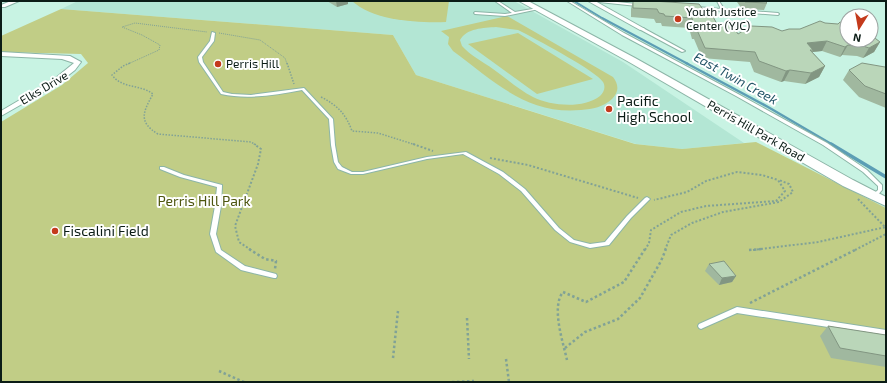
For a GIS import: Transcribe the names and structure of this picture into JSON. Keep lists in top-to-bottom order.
{
  "streets": {
    "street": ["Elks Drive", "Perris Hill Park Road"]
  },
  "water": ["East Twin Creek"],
  "parks": ["Perris Hill Park"],
  "places": [
    "Youth Justice Center (YJC)",
    "Perris Hill",
    "Pacific High School",
    "Fiscalini Field"
  ],
  "north": "bottom"
}
